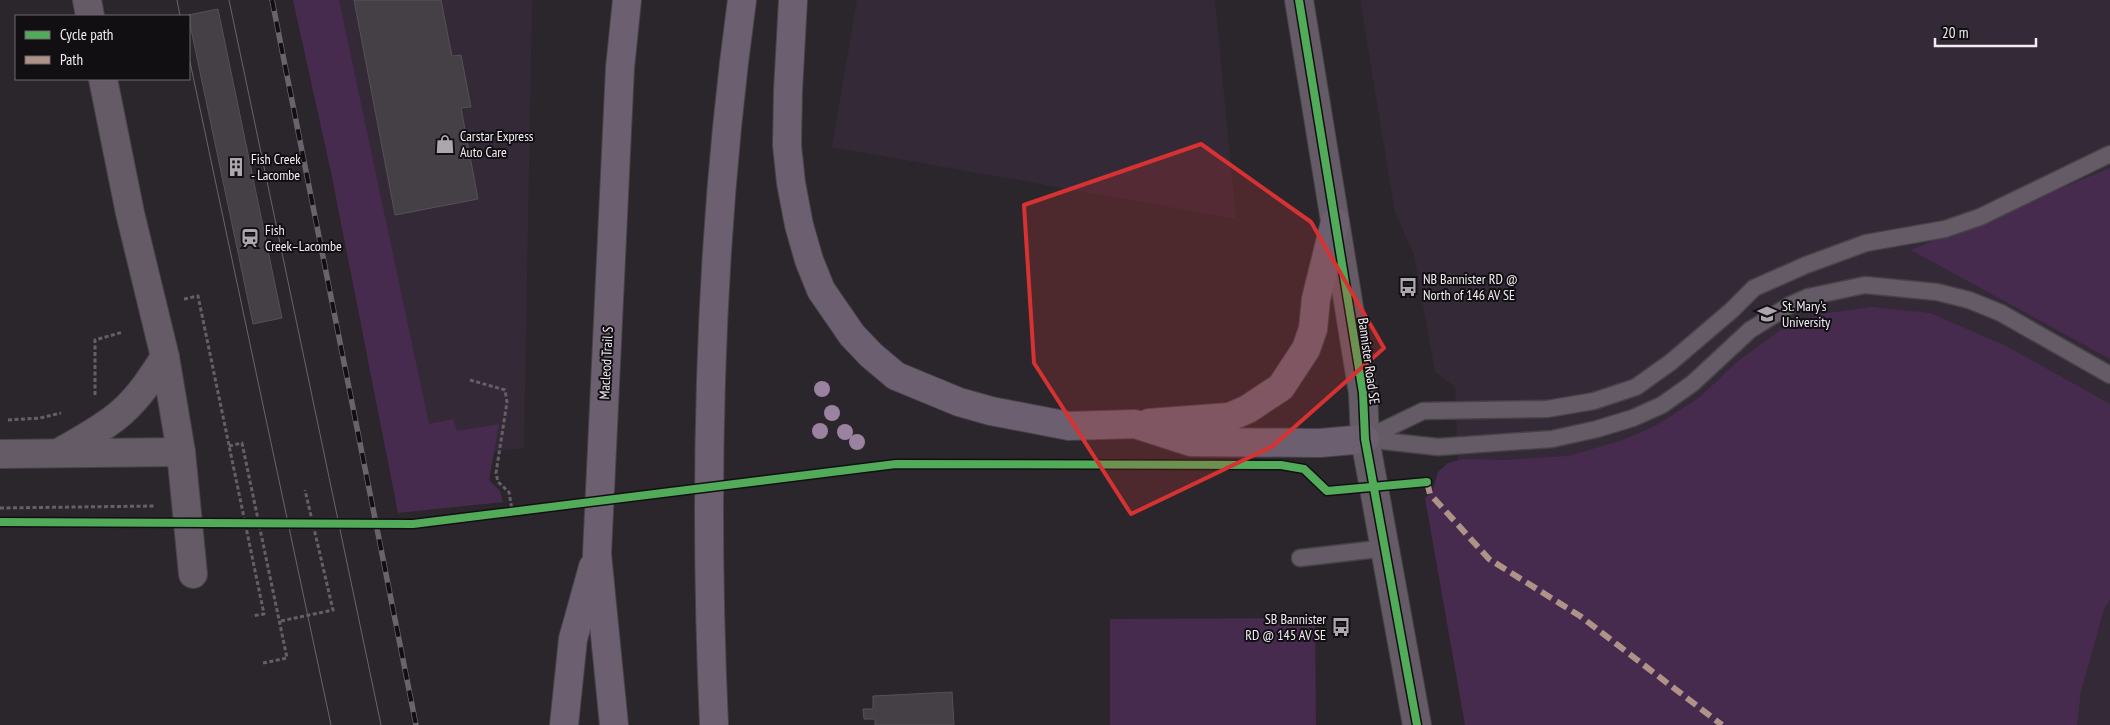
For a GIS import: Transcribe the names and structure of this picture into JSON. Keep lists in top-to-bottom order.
{
  "streets": {
    "highway": ["Macleod Trail S"],
    "street": ["Bannister Road SE"]
  },
  "places": {
    "shop": ["Carstar Express Auto Care"],
    "building": ["Fish Creek - Lacombe"],
    "station": ["Fish Creek–Lacombe"],
    "bus stop": ["NB Bannister RD @ North of 146 AV SE", "SB Bannister RD @ 145 AV SE"],
    "school or university": ["St. Mary's University"]
  },
  "legend": ["Cycle path", "Path"],
  "scale_bar": "20 m"
}
